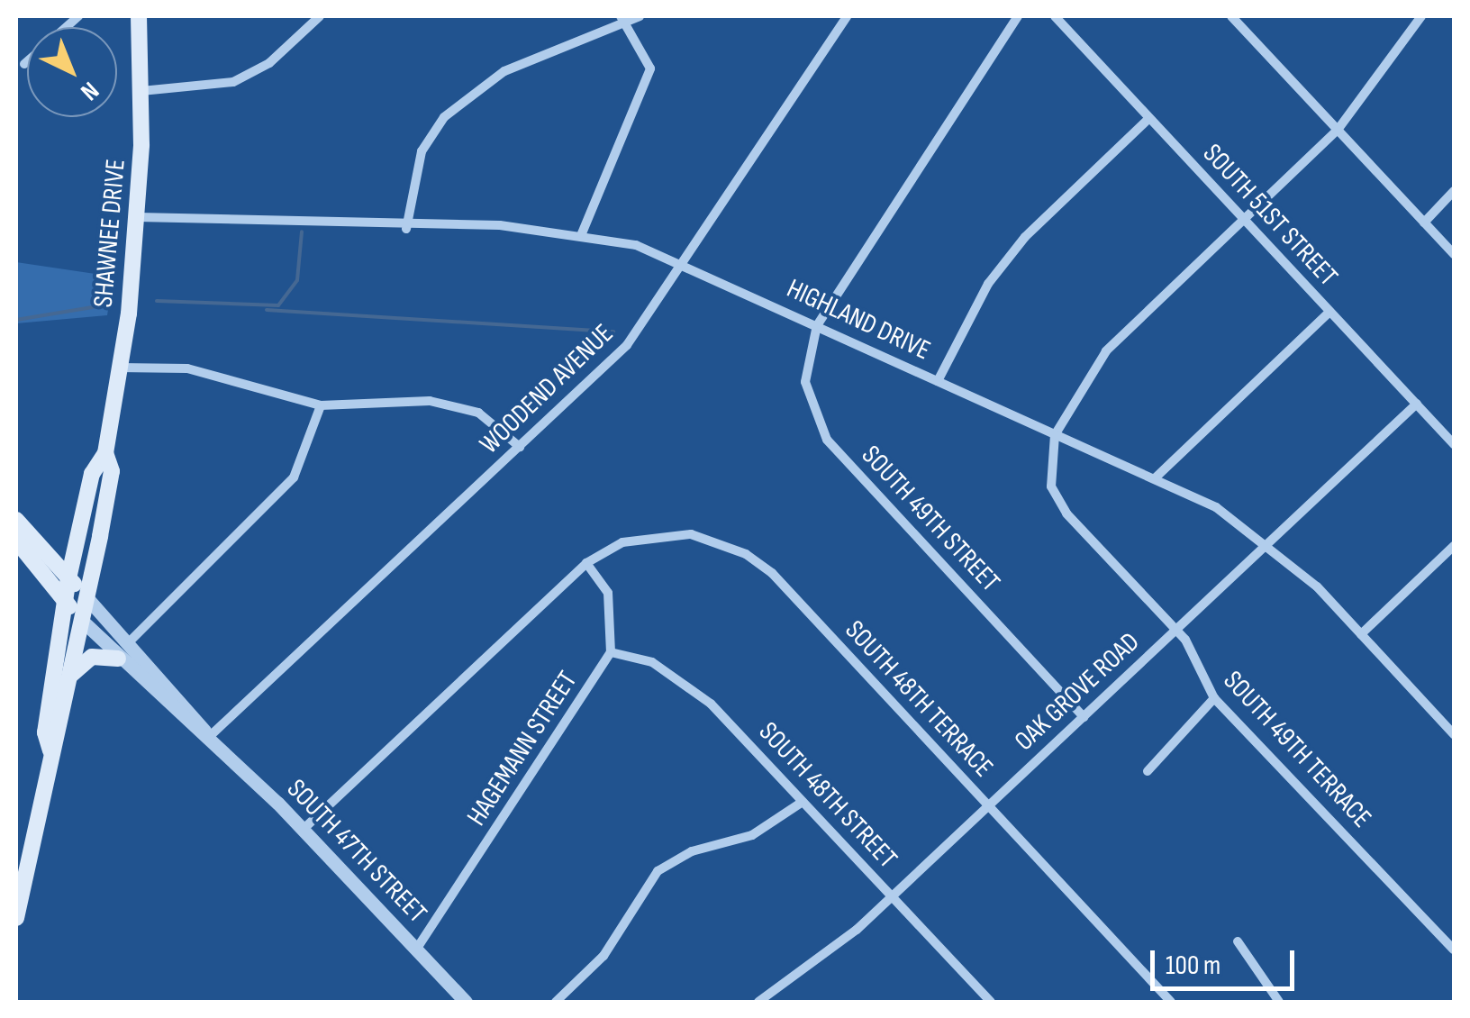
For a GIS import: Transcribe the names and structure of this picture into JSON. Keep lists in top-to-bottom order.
{
  "streets": {
    "main road": ["SHAWNEE DRIVE", "SOUTH 47TH STREET"],
    "street": [
      "SOUTH 51ST STREET",
      "HIGHLAND DRIVE",
      "WOODEND AVENUE",
      "SOUTH 49TH STREET",
      "OAK GROVE ROAD",
      "SOUTH 48TH TERRACE",
      "HAGEMANN STREET",
      "SOUTH 49TH TERRACE",
      "SOUTH 48TH STREET"
    ]
  },
  "crossings": [
    ["SOUTH 51ST STREET", "OAK GROVE ROAD"],
    ["SHAWNEE DRIVE", "HIGHLAND DRIVE"],
    ["SHAWNEE DRIVE", "SOUTH 47TH STREET"],
    ["HIGHLAND DRIVE", "WOODEND AVENUE"],
    ["HIGHLAND DRIVE", "SOUTH 49TH STREET"],
    ["HIGHLAND DRIVE", "OAK GROVE ROAD"],
    ["HIGHLAND DRIVE", "SOUTH 49TH TERRACE"],
    ["WOODEND AVENUE", "SOUTH 47TH STREET"],
    ["SOUTH 49TH STREET", "OAK GROVE ROAD"],
    ["OAK GROVE ROAD", "SOUTH 48TH TERRACE"],
    ["OAK GROVE ROAD", "SOUTH 49TH TERRACE"],
    ["OAK GROVE ROAD", "SOUTH 48TH STREET"],
    ["SOUTH 48TH TERRACE", "HAGEMANN STREET"],
    ["HAGEMANN STREET", "SOUTH 48TH STREET"],
    ["HAGEMANN STREET", "SOUTH 47TH STREET"]
  ],
  "scale_bar": "100 m",
  "north": "bottom right"
}
